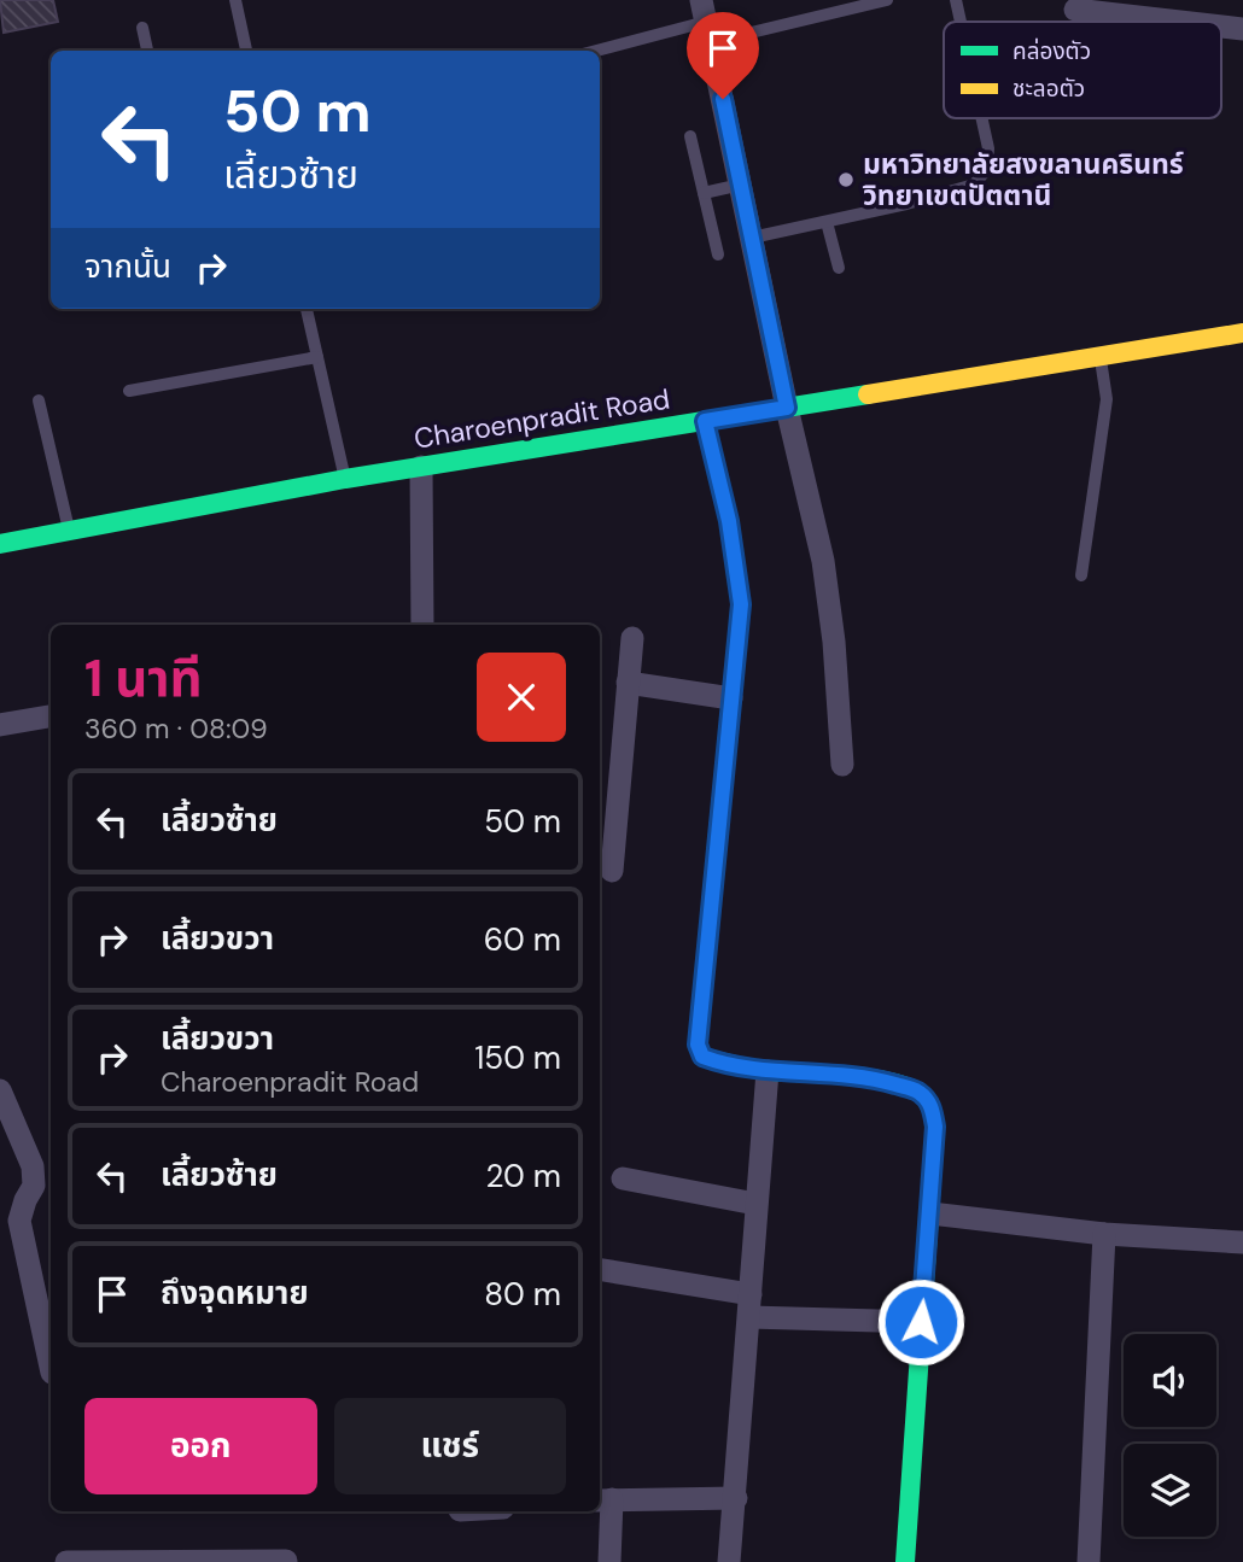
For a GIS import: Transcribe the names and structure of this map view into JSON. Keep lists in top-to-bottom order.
{
  "streets": {
    "street": ["Charoenpradit Road"]
  },
  "places": ["มหาวิทยาลัยสงขลานครินทร์ วิทยาเขตปัตตานี"],
  "legend": ["คล่องตัว", "ชะลอตัว"],
  "page": {
    "turn": ["50 m", "เลี้ยวซ้าย"],
    "then": "จากนั้น",
    "heading": ["1 นาที", "360 m · 08:09"],
    "list": [
      {
        "name": "เลี้ยวซ้าย",
        "value": "50 m"
      },
      {
        "name": "เลี้ยวขวา",
        "value": "60 m"
      },
      {
        "name": "เลี้ยวขวา",
        "note": "Charoenpradit Road",
        "value": "150 m"
      },
      {
        "name": "เลี้ยวซ้าย",
        "value": "20 m"
      },
      {
        "name": "ถึงจุดหมาย",
        "value": "80 m"
      }
    ],
    "buttons": ["ออก", "แชร์"]
  }
}
